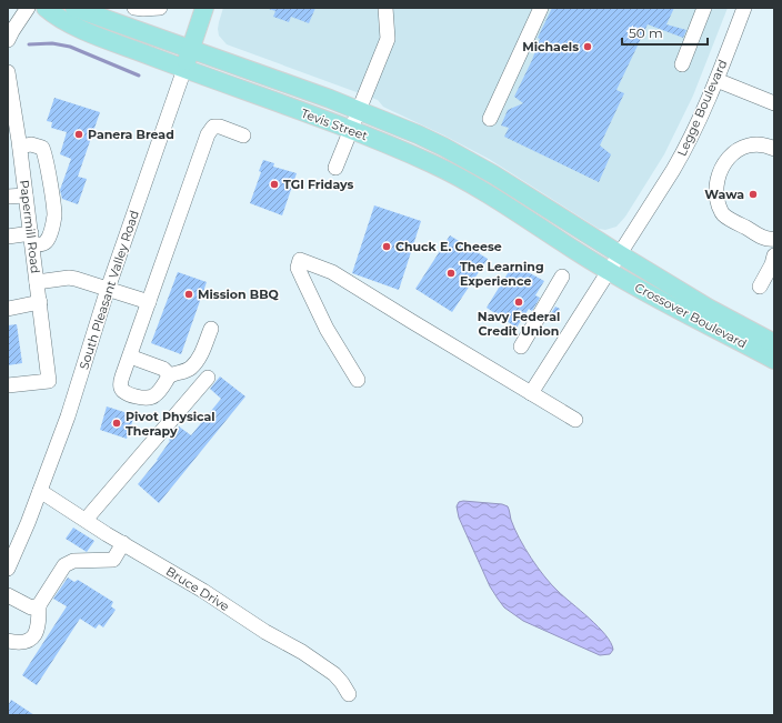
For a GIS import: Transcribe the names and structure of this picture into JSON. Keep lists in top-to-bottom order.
{
  "streets": {
    "main road": ["Tevis Street", "South Pleasant Valley Road", "Crossover Boulevard"],
    "street": ["Legge Boulevard", "Papermill Road", "Bruce Drive"]
  },
  "crossings": [
    ["Legge Boulevard", "Tevis Street"],
    ["Legge Boulevard", "Crossover Boulevard"],
    ["Tevis Street", "South Pleasant Valley Road"],
    ["Tevis Street", "Crossover Boulevard"],
    ["South Pleasant Valley Road", "Bruce Drive"]
  ],
  "places": [
    "Michaels",
    "Panera Bread",
    "TGI Fridays",
    "Wawa",
    "Chuck E. Cheese",
    "The Learning Experience",
    "Mission BBQ",
    "Navy Federal Credit Union",
    "Pivot Physical Therapy"
  ],
  "scale_bar": "50 m"
}
